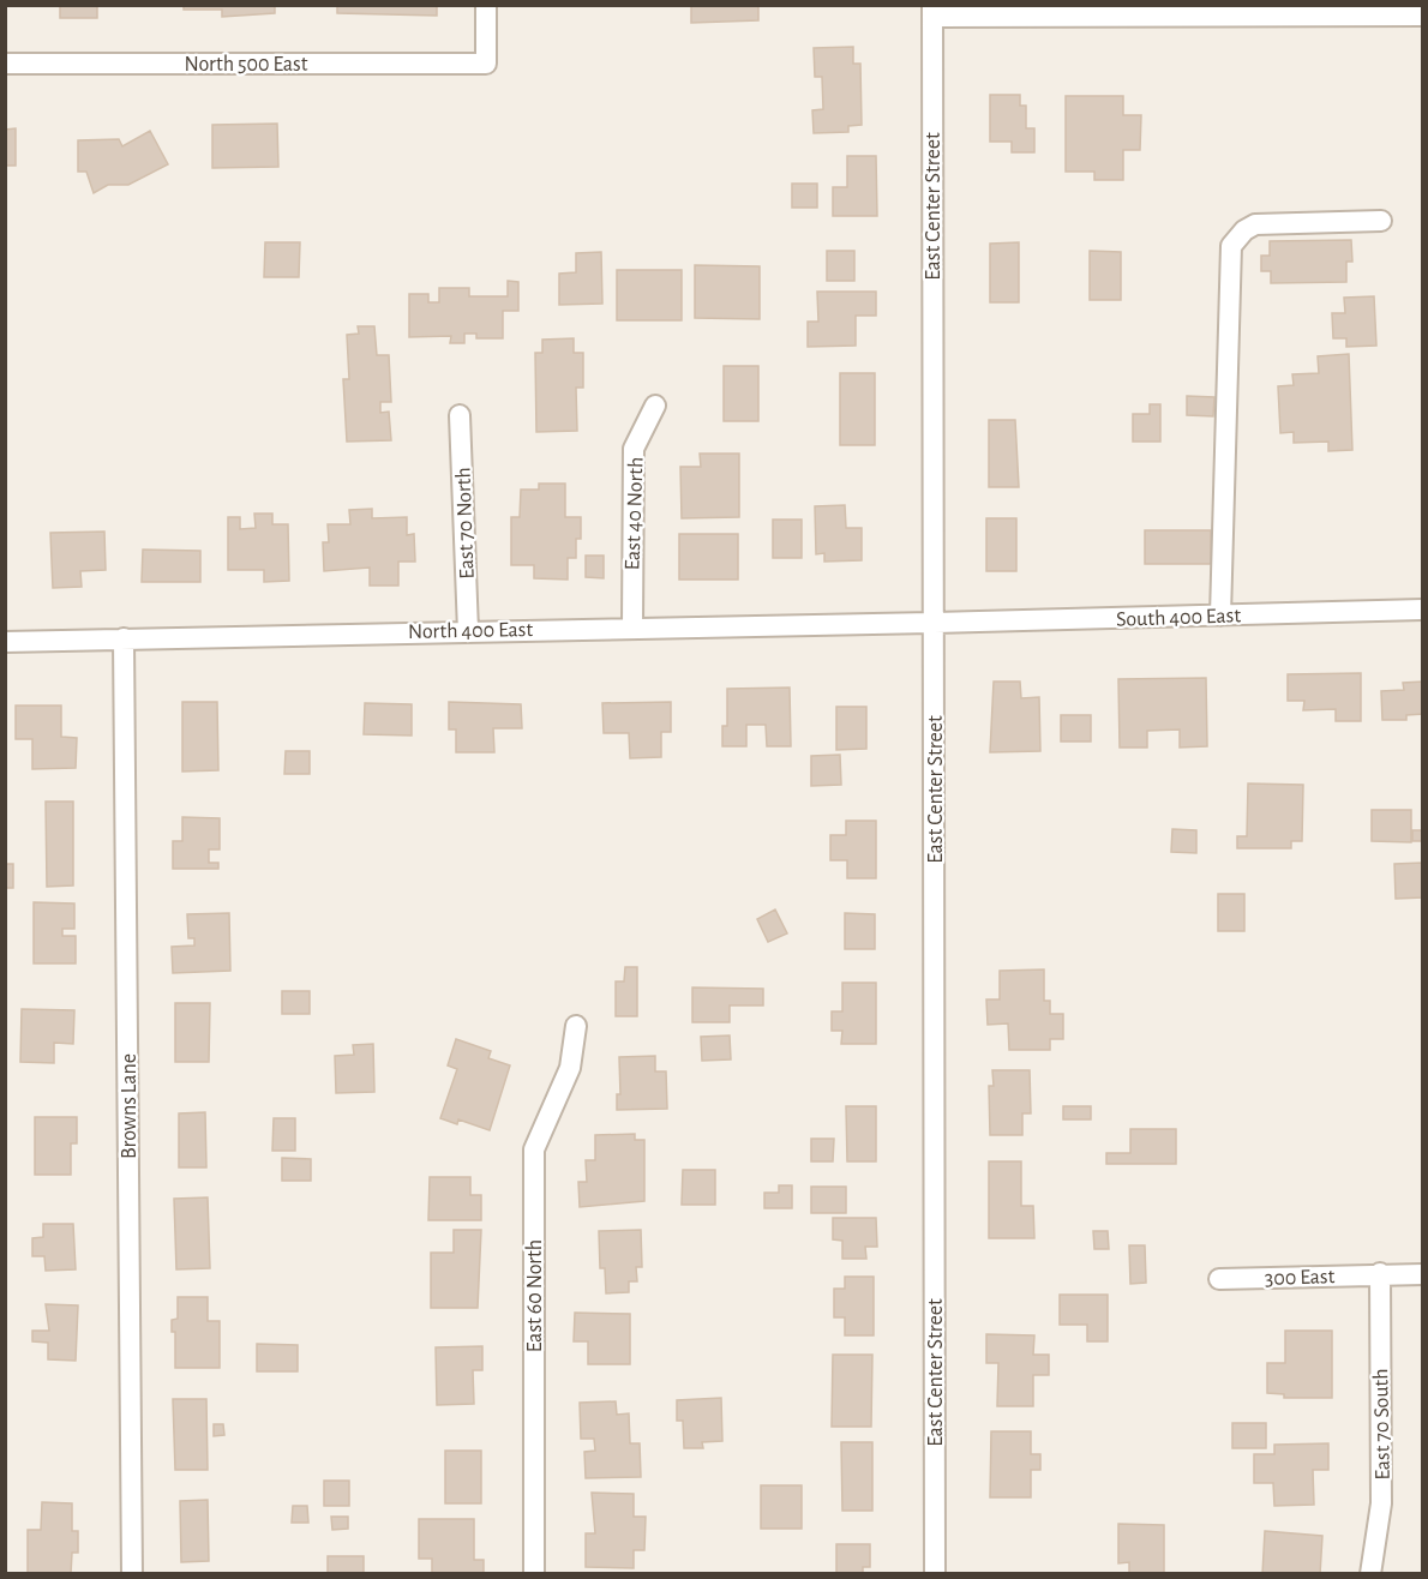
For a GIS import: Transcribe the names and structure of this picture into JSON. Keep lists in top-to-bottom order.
{
  "streets": {
    "street": [
      "North 500 East",
      "East Center Street",
      "East 40 North",
      "East 70 North",
      "South 400 East",
      "North 400 East",
      "Browns Lane",
      "300 East",
      "East 60 North",
      "East 70 South"
    ]
  },
  "crossings": [
    ["East Center Street", "South 400 East"],
    ["East Center Street", "North 400 East"],
    ["East 40 North", "North 400 East"],
    ["East 70 North", "North 400 East"],
    ["South 400 East", "North 400 East"],
    ["North 400 East", "Browns Lane"],
    ["300 East", "East 70 South"]
  ]
}
